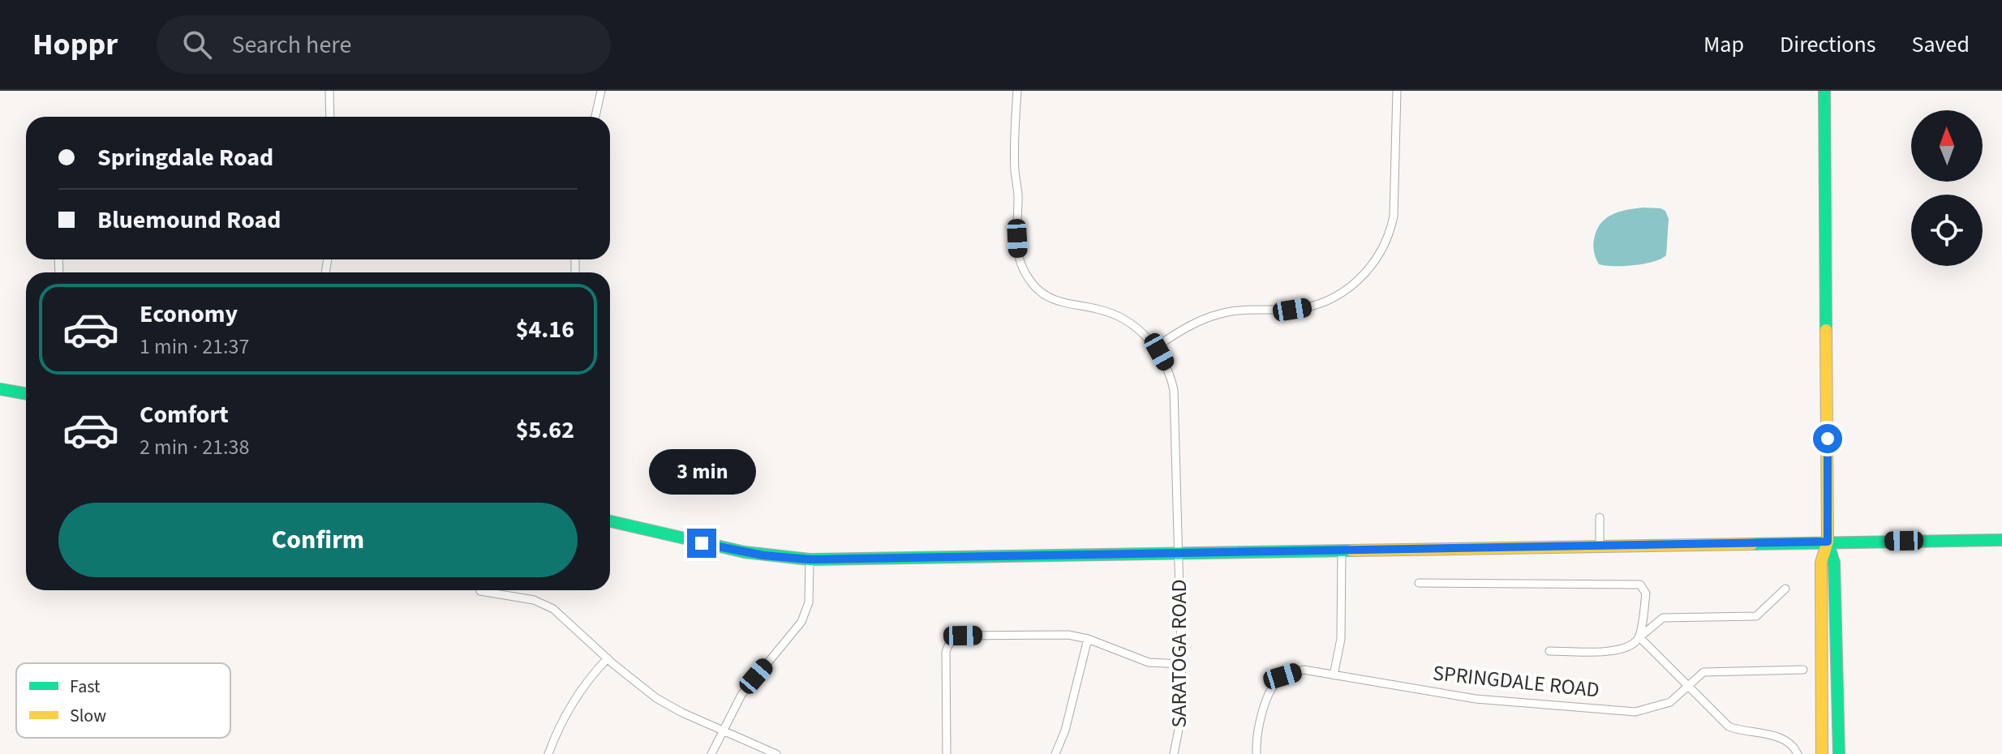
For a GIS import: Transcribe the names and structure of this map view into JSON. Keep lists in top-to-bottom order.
{
  "streets": {
    "street": ["SARATOGA ROAD", "SPRINGDALE ROAD"]
  },
  "legend": ["Fast", "Slow"],
  "north": "top",
  "page": {
    "header": "Hoppr",
    "search": "Search here",
    "nav": ["Map", "Directions", "Saved"],
    "banner": ["Springdale Road", "Bluemound Road"],
    "list": [
      {
        "name": "Economy",
        "note": "1 min · 21:37",
        "value": "$4.16"
      },
      {
        "name": "Comfort",
        "note": "2 min · 21:38",
        "value": "$5.62"
      }
    ],
    "bubble": "3 min",
    "buttons": "Confirm"
  }
}
